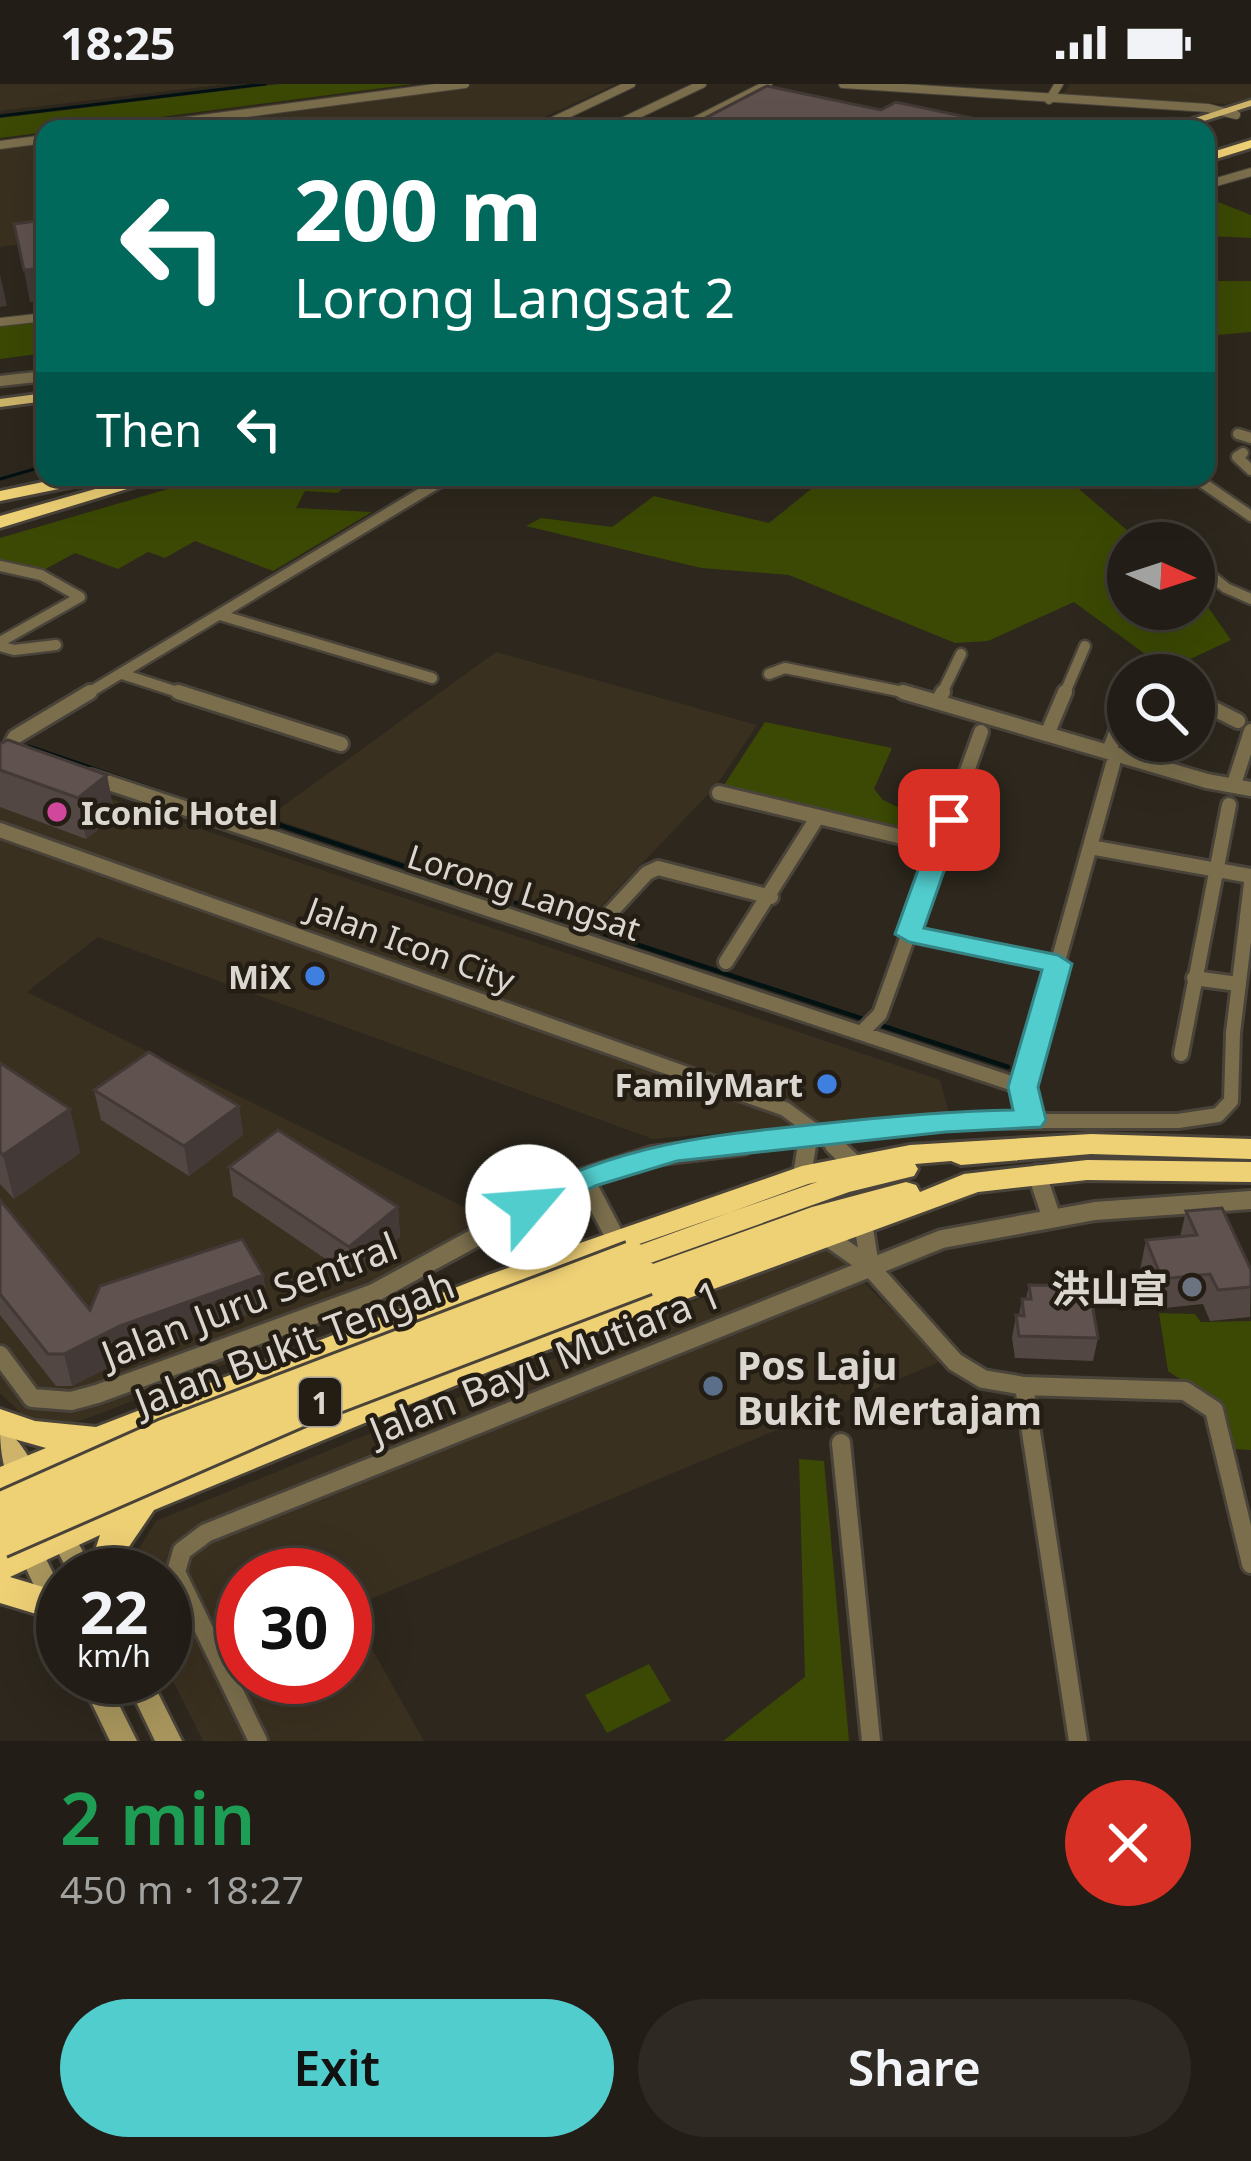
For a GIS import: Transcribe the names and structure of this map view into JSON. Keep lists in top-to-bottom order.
{
  "streets": {
    "highway": ["Jalan Bukit Tengah", "1"],
    "street": [
      "Lorong Langsat",
      "Jalan Icon City",
      "Jalan Juru Sentral",
      "Jalan Bayu Mutiara 1"
    ]
  },
  "crossings": [
    ["Jalan Icon City", "Jalan Juru Sentral"]
  ],
  "places": [
    "Iconic Hotel",
    "MiX",
    "FamilyMart",
    "洪山宫",
    "Pos Laju Bukit Mertajam"
  ],
  "north": "right",
  "page": {
    "status": "18:25",
    "turn": ["200 m", "Lorong Langsat 2"],
    "then": "Then",
    "speed": "22 km/h",
    "limit": "30",
    "heading": ["2 min", "450 m · 18:27"],
    "buttons": ["Exit", "Share"]
  }
}
